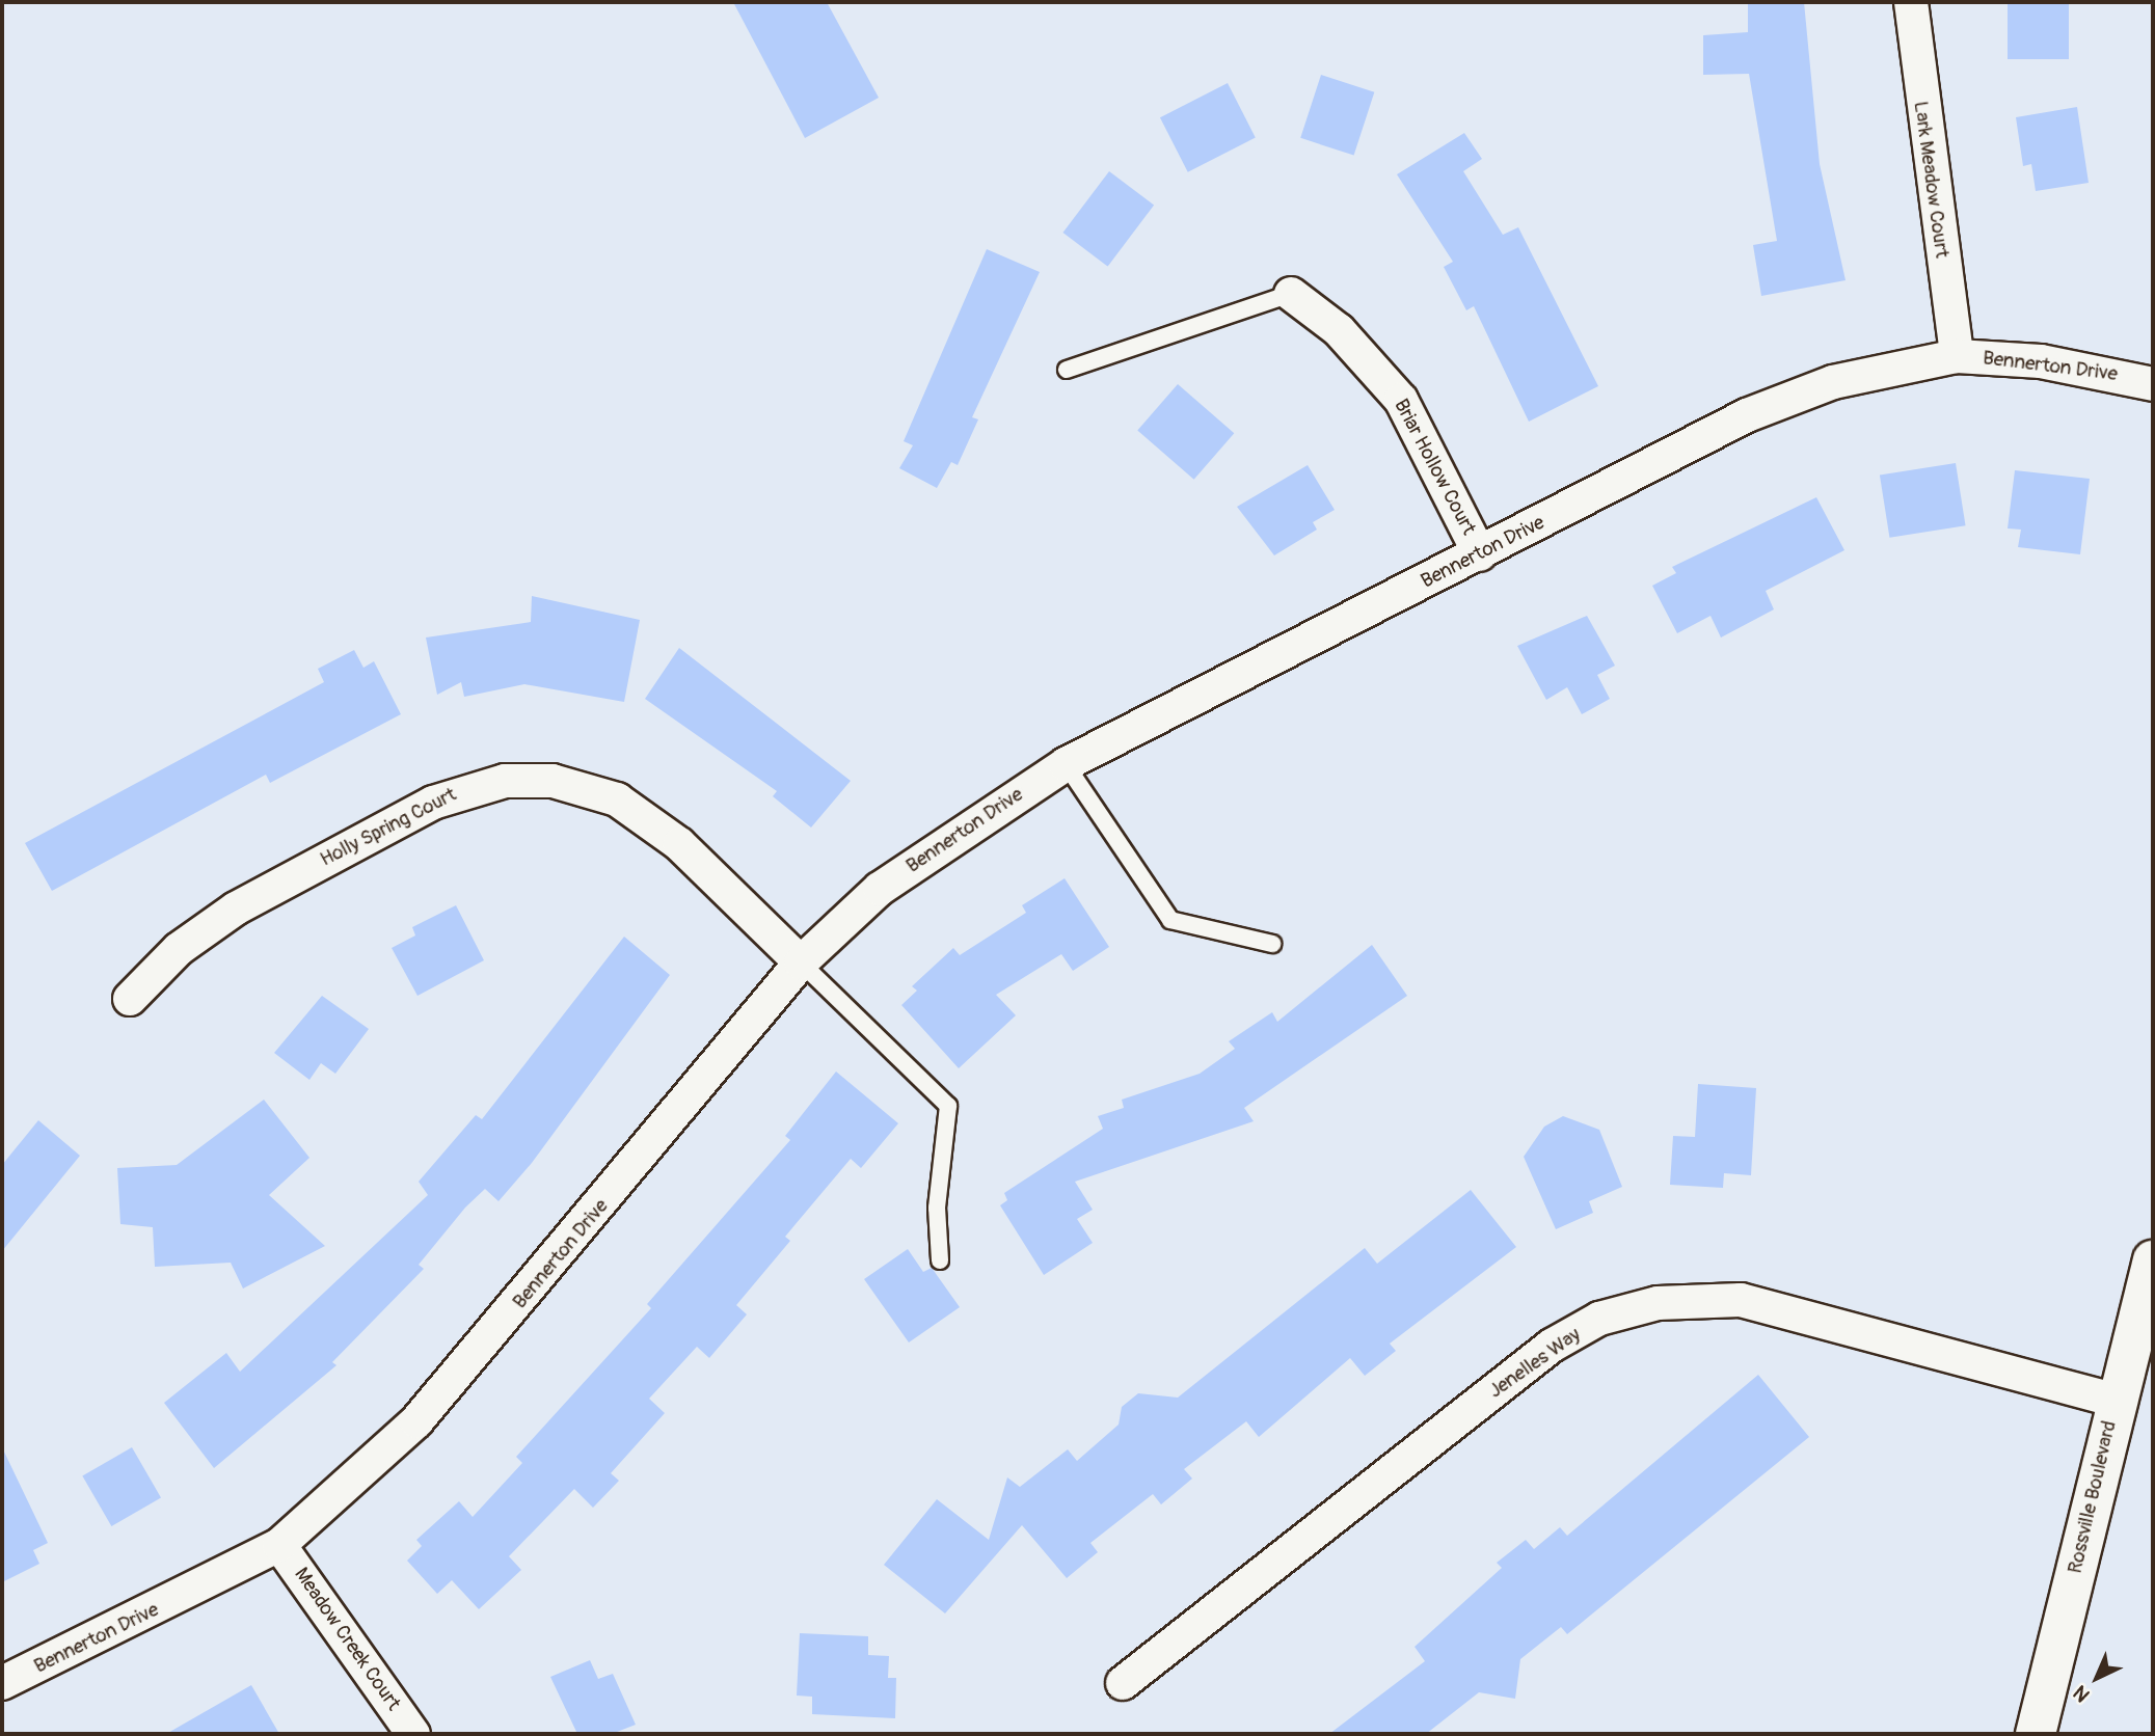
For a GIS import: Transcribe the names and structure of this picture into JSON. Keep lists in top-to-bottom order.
{
  "streets": {
    "main road": ["Rossville Boulevard"],
    "street": [
      "Lark Meadow Court",
      "Bennerton Drive",
      "Briar Hollow Court",
      "Holly Spring Court",
      "Jenelles Way",
      "Meadow Creek Court"
    ]
  },
  "crossings": [
    ["Lark Meadow Court", "Bennerton Drive"],
    ["Bennerton Drive", "Briar Hollow Court"],
    ["Bennerton Drive", "Holly Spring Court"],
    ["Bennerton Drive", "Meadow Creek Court"],
    ["Jenelles Way", "Rossville Boulevard"]
  ],
  "north": "bottom left"
}
